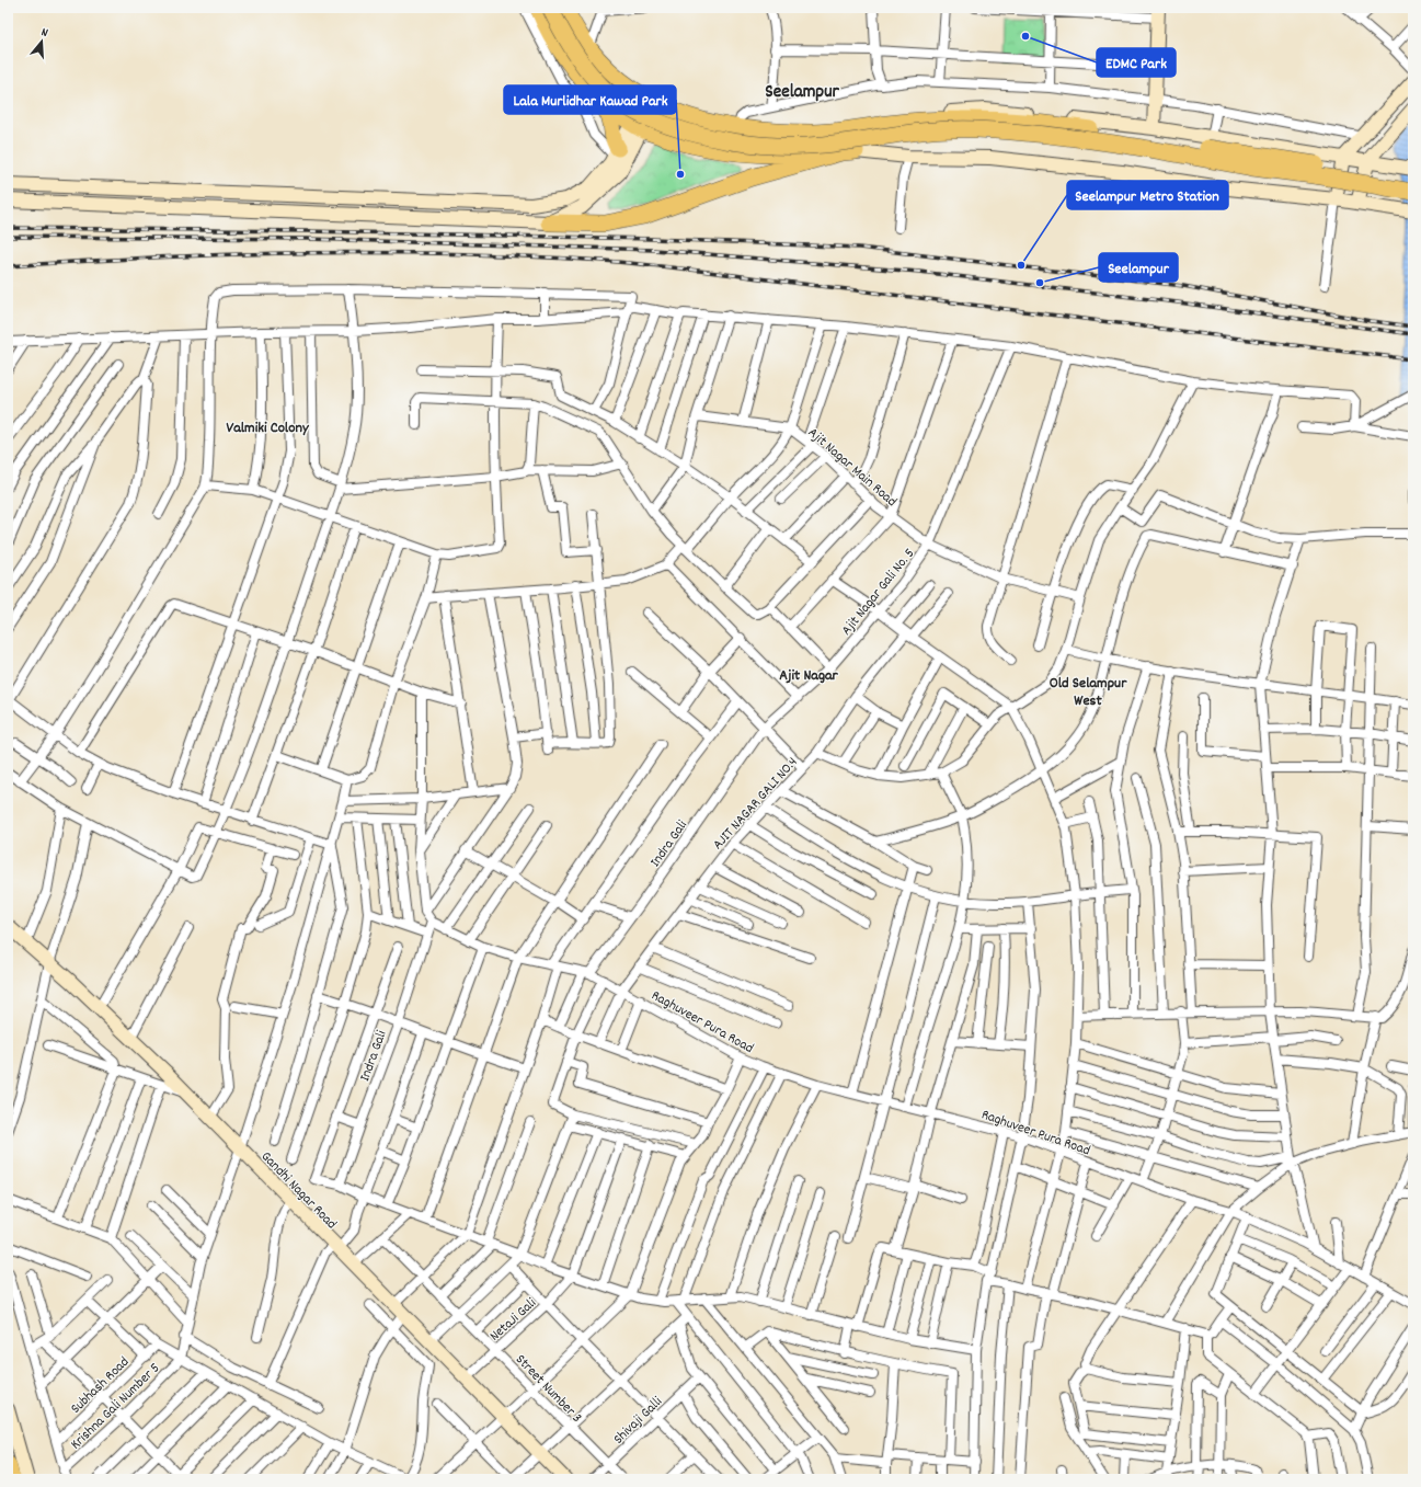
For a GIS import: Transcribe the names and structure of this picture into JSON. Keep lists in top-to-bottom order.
{
  "streets": {
    "street": [
      "Ajit Nagar Main Road",
      "Ajit Nagar Gali No. 5",
      "AJIT NAGAR GALI NO.4",
      "Indra Gali",
      "Raghuveer Pura Road",
      "Gandhi Nagar Road",
      "NetaJi Gali",
      "Subhash Road",
      "Street Number 3",
      "Krishna Gali Number 5",
      "Shivaji Galli"
    ]
  },
  "crossings": [
    ["Ajit Nagar Main Road", "Ajit Nagar Gali No. 5"],
    ["Ajit Nagar Gali No. 5", "Indra Gali"],
    ["AJIT NAGAR GALI NO.4", "Raghuveer Pura Road"],
    ["Gandhi Nagar Road", "NetaJi Gali"],
    ["NetaJi Gali", "Street Number 3"],
    ["Street Number 3", "Shivaji Galli"]
  ],
  "districts": [
    "Seelampur",
    "Valmiki Colony",
    "Ajit Nagar",
    "Old Selampur West"
  ],
  "places": [
    "EDMC Park",
    "Lala Murlidhar Kawad Park",
    "Seelampur Metro Station",
    "Seelampur"
  ],
  "north": "top"
}
